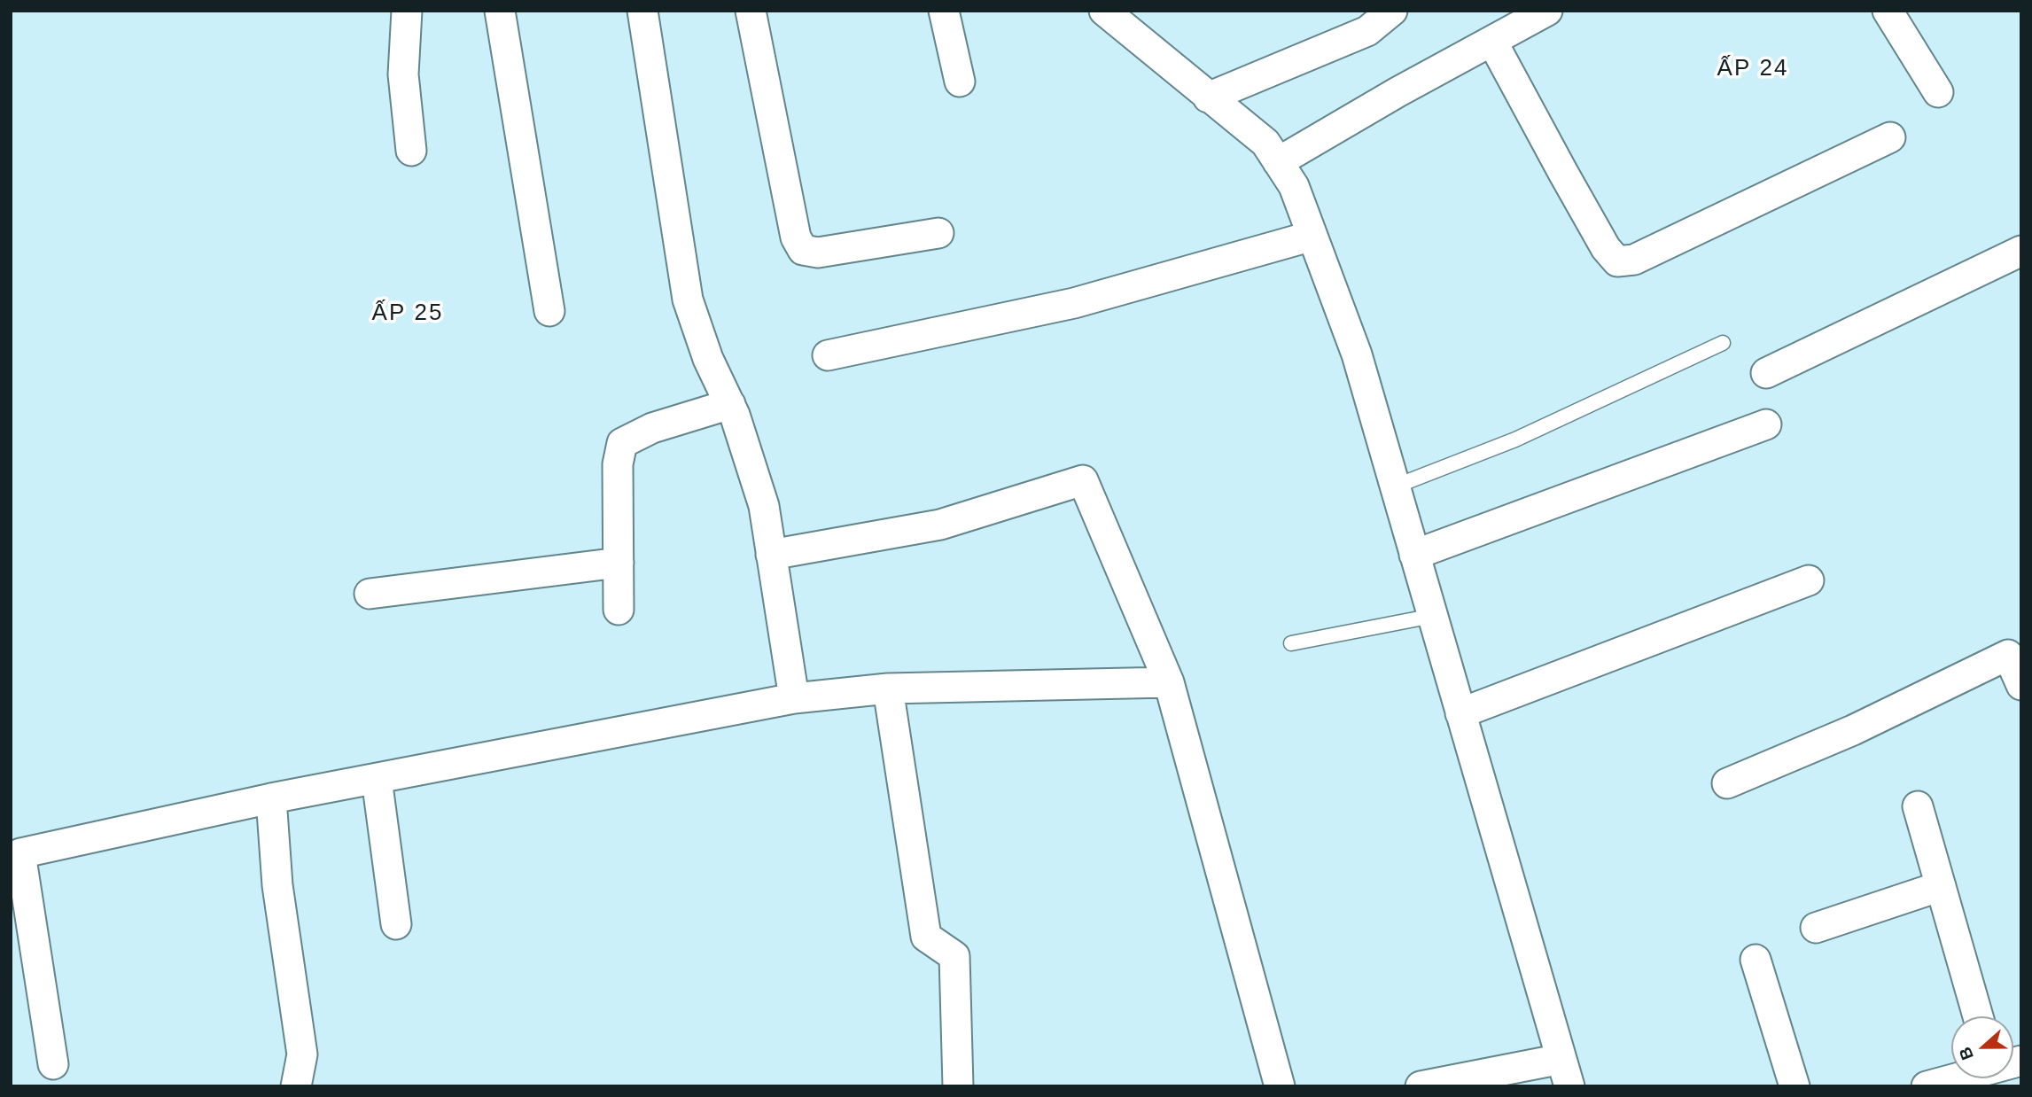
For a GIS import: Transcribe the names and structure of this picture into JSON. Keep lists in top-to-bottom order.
{
  "districts": ["ẤP 24", "ẤP 25"],
  "north": "left"
}
